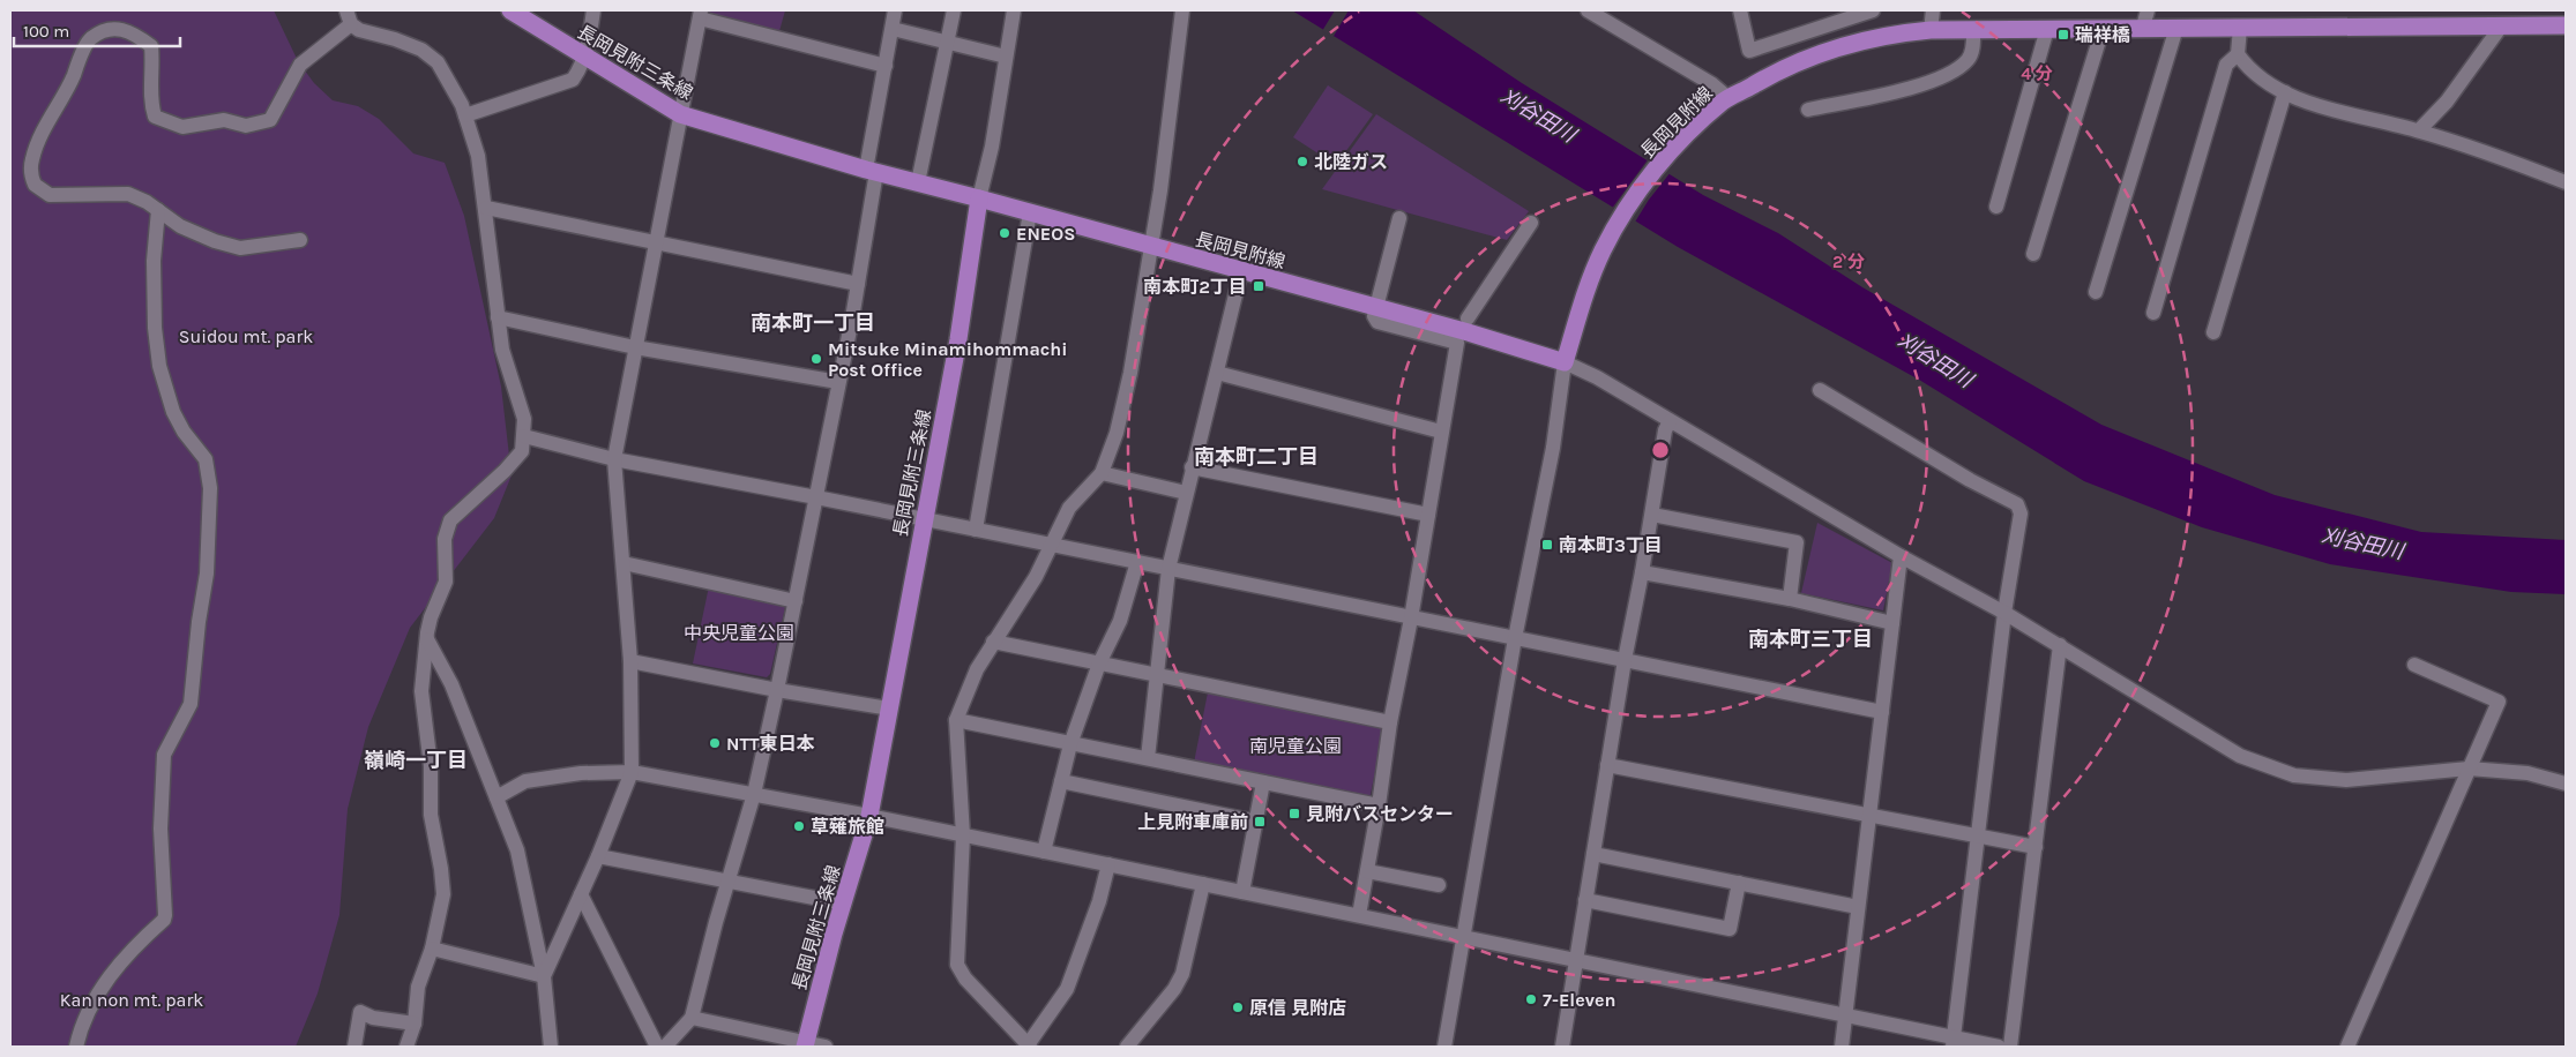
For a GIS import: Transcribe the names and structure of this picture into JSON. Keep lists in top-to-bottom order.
{
  "streets": {
    "main road": ["長岡見附三条線", "長岡見附線"]
  },
  "crossings": [
    ["長岡見附三条線", "長岡見附線"]
  ],
  "districts": [
    "南本町一丁目",
    "南本町二丁目",
    "南本町三丁目",
    "嶺崎一丁目"
  ],
  "water": ["刈谷田川"],
  "parks": [
    "Suidou mt. park",
    "中央児童公園",
    "南児童公園",
    "Kan non mt. park"
  ],
  "places": {
    "transit": [
      "瑞祥橋",
      "南本町2丁目",
      "南本町3丁目",
      "見附バスセンター",
      "上見附車庫前"
    ],
    "other": [
      "北陸ガス",
      "ENEOS",
      "Mitsuke Minamihommachi Post Office",
      "NTT東日本",
      "草薙旅館",
      "7-Eleven",
      "原信 見附店"
    ]
  },
  "scale_bar": "100 m",
  "rings": ["4 分", "2 分"]
}
